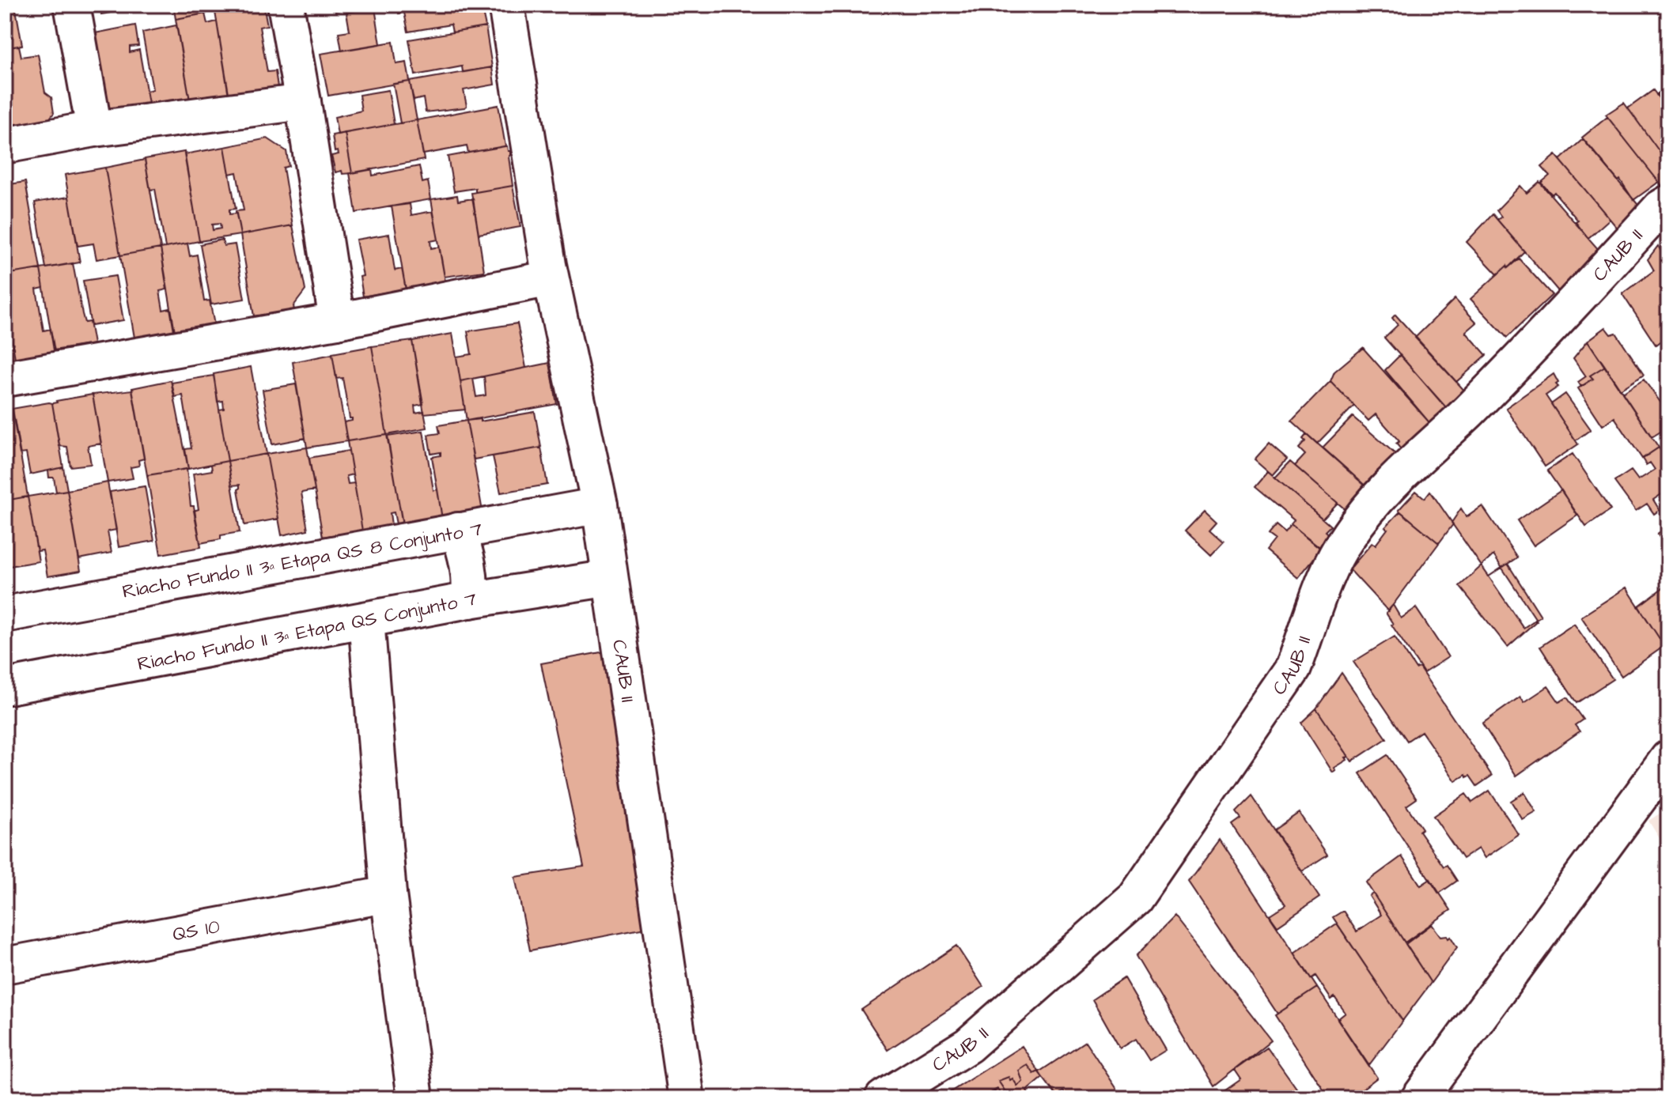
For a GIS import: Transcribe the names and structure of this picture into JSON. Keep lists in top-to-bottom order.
{
  "streets": {
    "street": [
      "CAUB II",
      "Riacho Fundo II 3ª Etapa QS 8 Conjunto 7",
      "Riacho Fundo II 3ª Etapa QS Conjunto 7",
      "QS 10"
    ]
  },
  "crossings": [
    ["CAUB II", "Riacho Fundo II 3ª Etapa QS 8 Conjunto 7"],
    ["CAUB II", "Riacho Fundo II 3ª Etapa QS Conjunto 7"]
  ]
}
